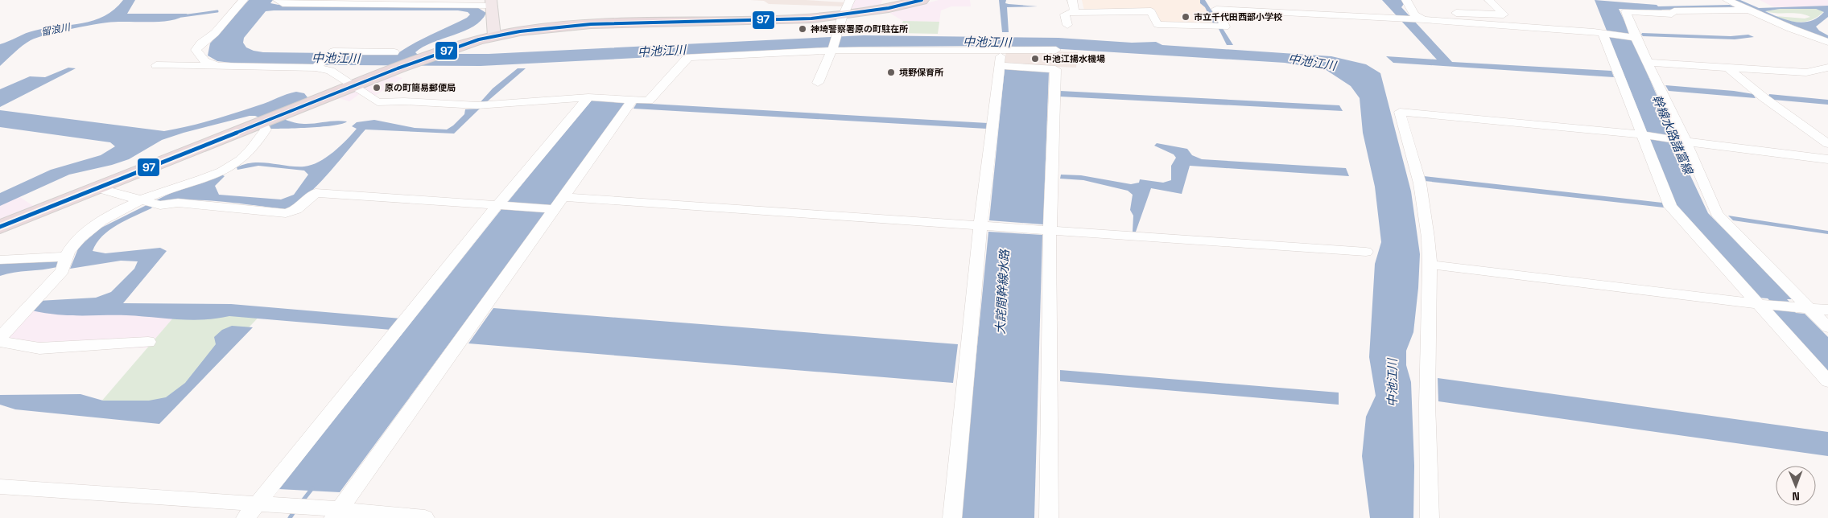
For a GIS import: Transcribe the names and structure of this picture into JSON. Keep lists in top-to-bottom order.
{
  "water": [
    "留浪川",
    "中池江川",
    "幹線水路諸富線",
    "大詫間幹線水路"
  ],
  "places": [
    "市立千代田西部小学校",
    "神埼警察署原の町駐在所",
    "中池江揚水機場",
    "境野保育所",
    "原の町簡易郵便局"
  ],
  "lines": ["transit line 97"],
  "north": "bottom"
}
